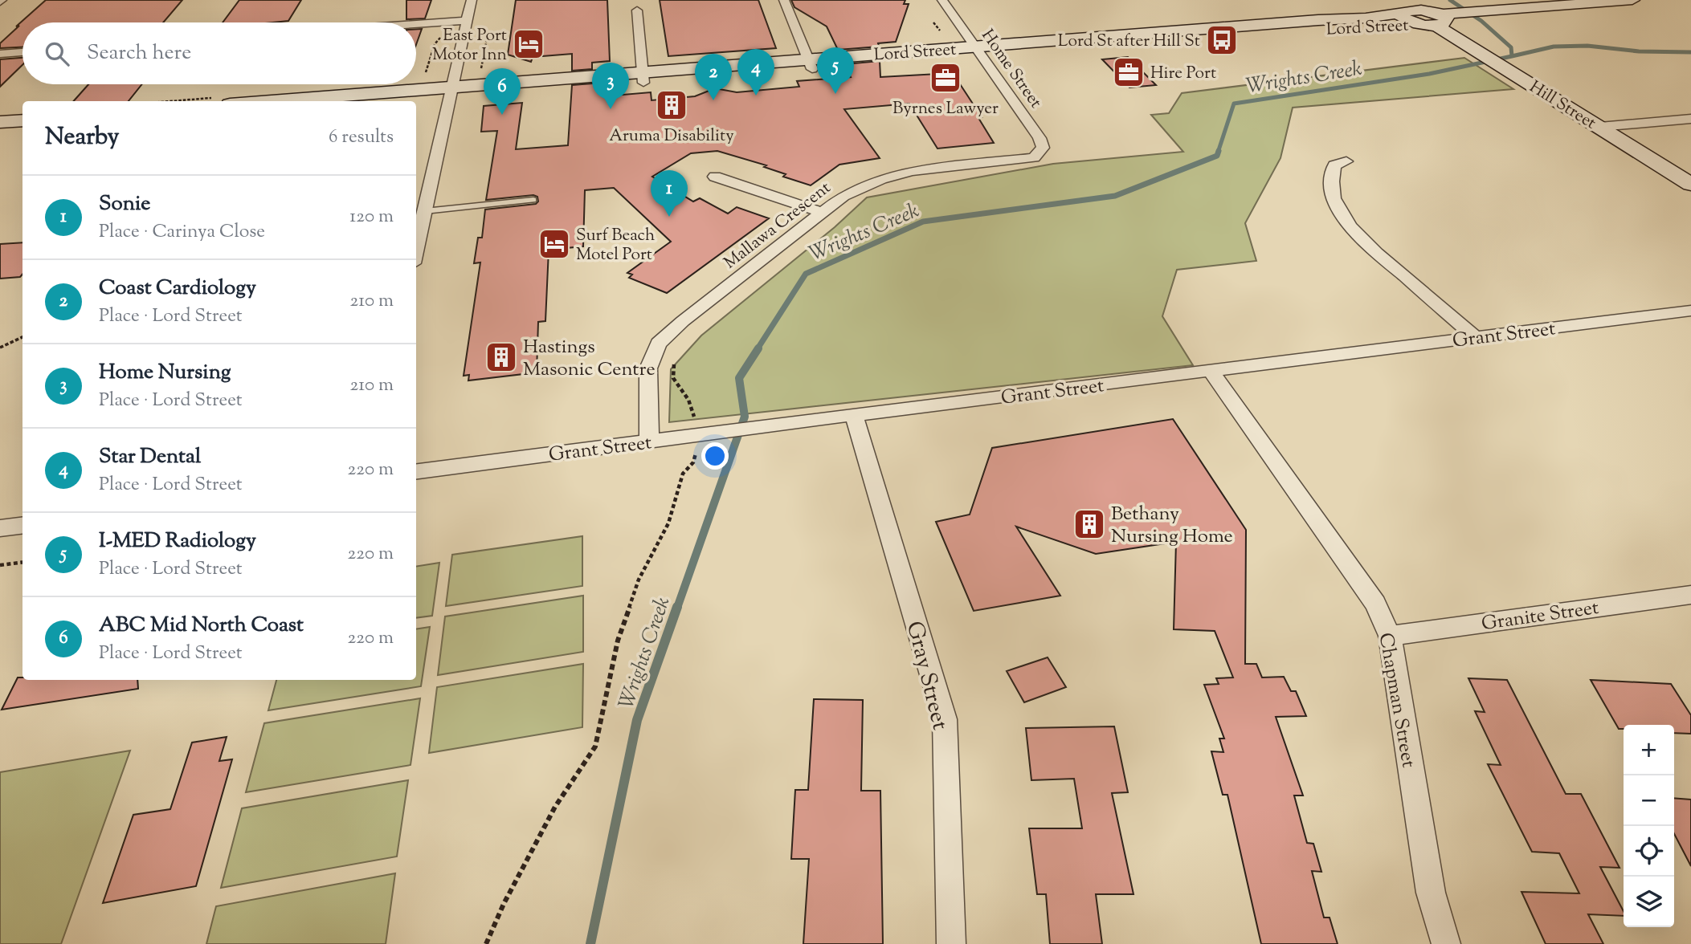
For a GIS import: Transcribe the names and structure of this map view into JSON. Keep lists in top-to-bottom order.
{
  "streets": {
    "main road": ["Lord Street", "Hill Street"],
    "street": [
      "Home Street",
      "Mallawa Crescent",
      "Grant Street",
      "Granite Street",
      "Gray Street",
      "Chapman Street"
    ]
  },
  "crossings": [
    ["Lord Street", "Home Street"],
    ["Lord Street", "Hill Street"],
    ["Home Street", "Mallawa Crescent"],
    ["Mallawa Crescent", "Grant Street"],
    ["Grant Street", "Gray Street"],
    ["Grant Street", "Chapman Street"],
    ["Granite Street", "Chapman Street"]
  ],
  "water": ["Wrights Creek"],
  "places": {
    "bus stop": ["Lord St after Hill St"],
    "hotel": ["East Port Motor Inn", "Surf Beach Motel Port"],
    "office": ["Hire Port", "Byrnes Lawyer"],
    "building": ["Aruma Disability", "Hastings Masonic Centre", "Bethany Nursing Home"]
  },
  "page": {
    "search": "Search here",
    "pins": [
      "5",
      "4",
      "2",
      "3",
      "6",
      "1"
    ],
    "heading": ["Nearby", "6 results"],
    "list": [
      {
        "mark": "1",
        "name": "Sonie",
        "note": "Place · Carinya Close",
        "value": "120 m"
      },
      {
        "mark": "2",
        "name": "Coast Cardiology",
        "note": "Place · Lord Street",
        "value": "210 m"
      },
      {
        "mark": "3",
        "name": "Home Nursing",
        "note": "Place · Lord Street",
        "value": "210 m"
      },
      {
        "mark": "4",
        "name": "Star Dental",
        "note": "Place · Lord Street",
        "value": "220 m"
      },
      {
        "mark": "5",
        "name": "I-MED Radiology",
        "note": "Place · Lord Street",
        "value": "220 m"
      },
      {
        "mark": "6",
        "name": "ABC Mid North Coast",
        "note": "Place · Lord Street",
        "value": "220 m"
      }
    ],
    "map_buttons": ["+", "−"]
  }
}
